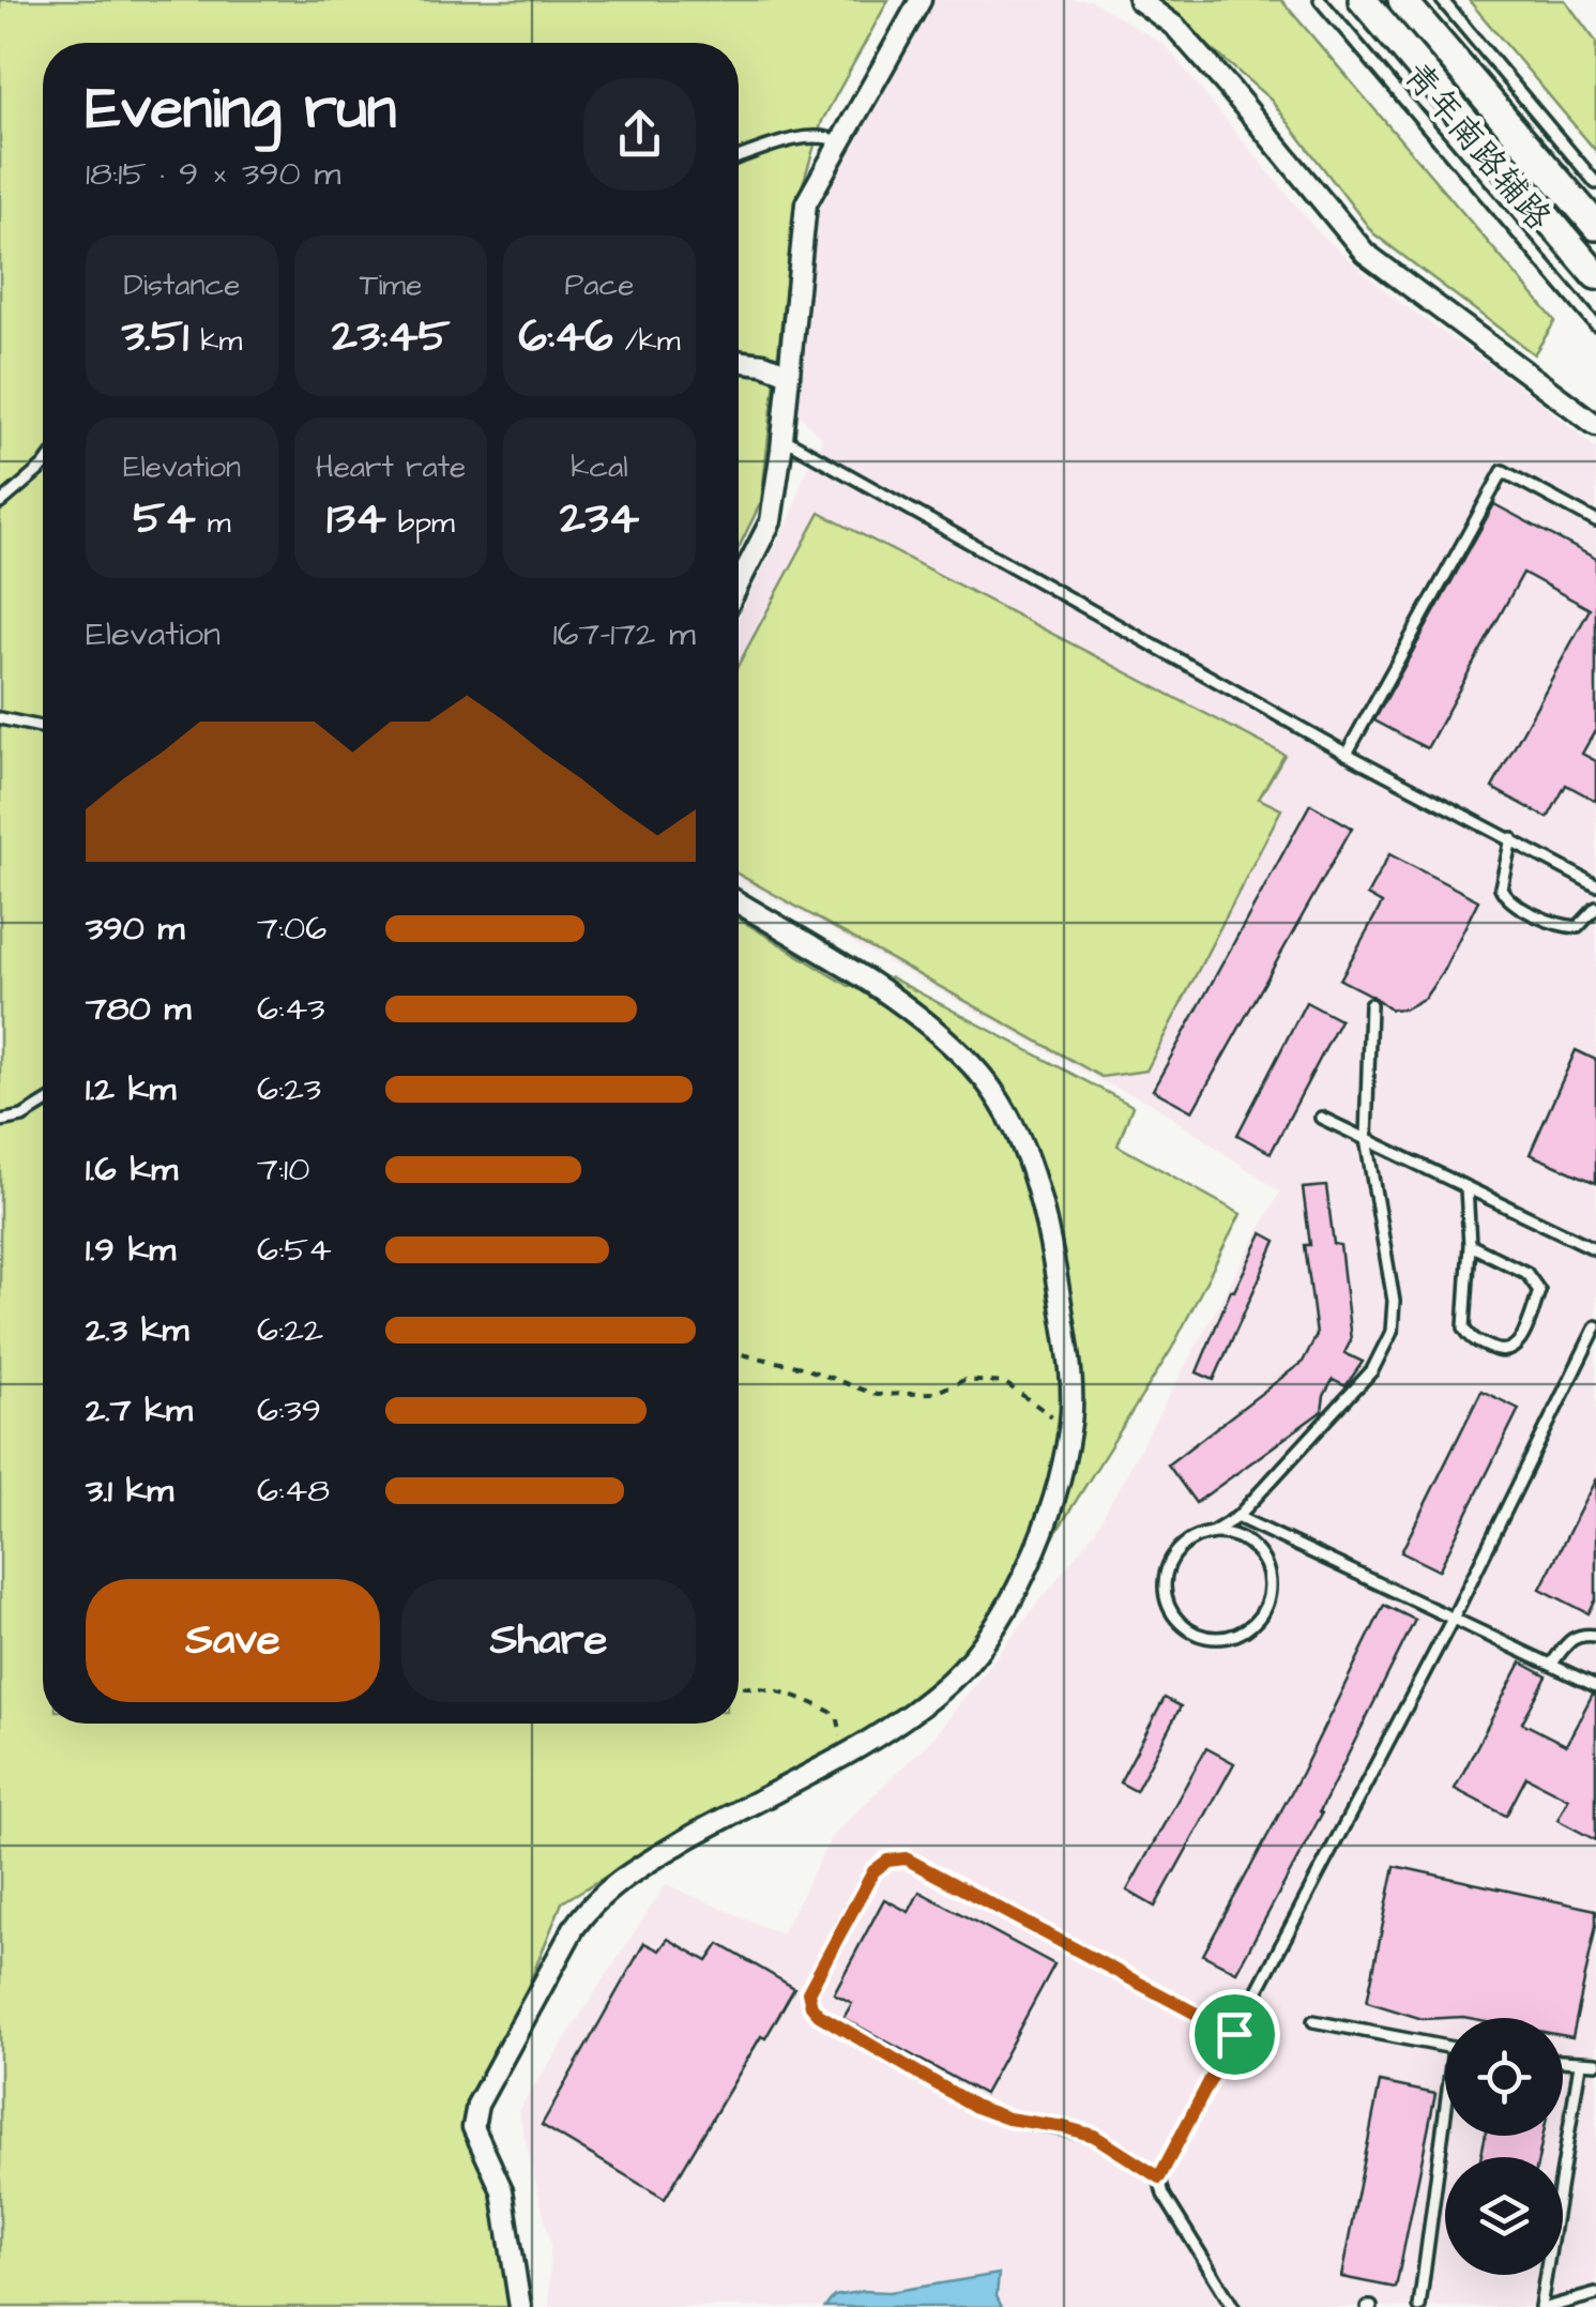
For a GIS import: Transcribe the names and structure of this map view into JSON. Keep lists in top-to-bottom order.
{
  "streets": {
    "lane": ["青年南路辅路"]
  },
  "page": {
    "heading": ["Evening run", "18:15 · 9 × 390 m"],
    "stats": [
      ["Distance", "3.51 km"],
      ["Time", "23:45"],
      ["Pace", "6:46 /km"],
      ["Elevation", "54 m"],
      ["Heart rate", "134 bpm"],
      ["kcal", "234"]
    ],
    "chart": ["Elevation", "167–172 m"],
    "list": [
      {
        "name": "390 m",
        "note": "7:06"
      },
      {
        "name": "780 m",
        "note": "6:43"
      },
      {
        "name": "1.2 km",
        "note": "6:23"
      },
      {
        "name": "1.6 km",
        "note": "7:10"
      },
      {
        "name": "1.9 km",
        "note": "6:54"
      },
      {
        "name": "2.3 km",
        "note": "6:22"
      },
      {
        "name": "2.7 km",
        "note": "6:39"
      },
      {
        "name": "3.1 km",
        "note": "6:48"
      }
    ],
    "buttons": ["Save", "Share"]
  }
}
